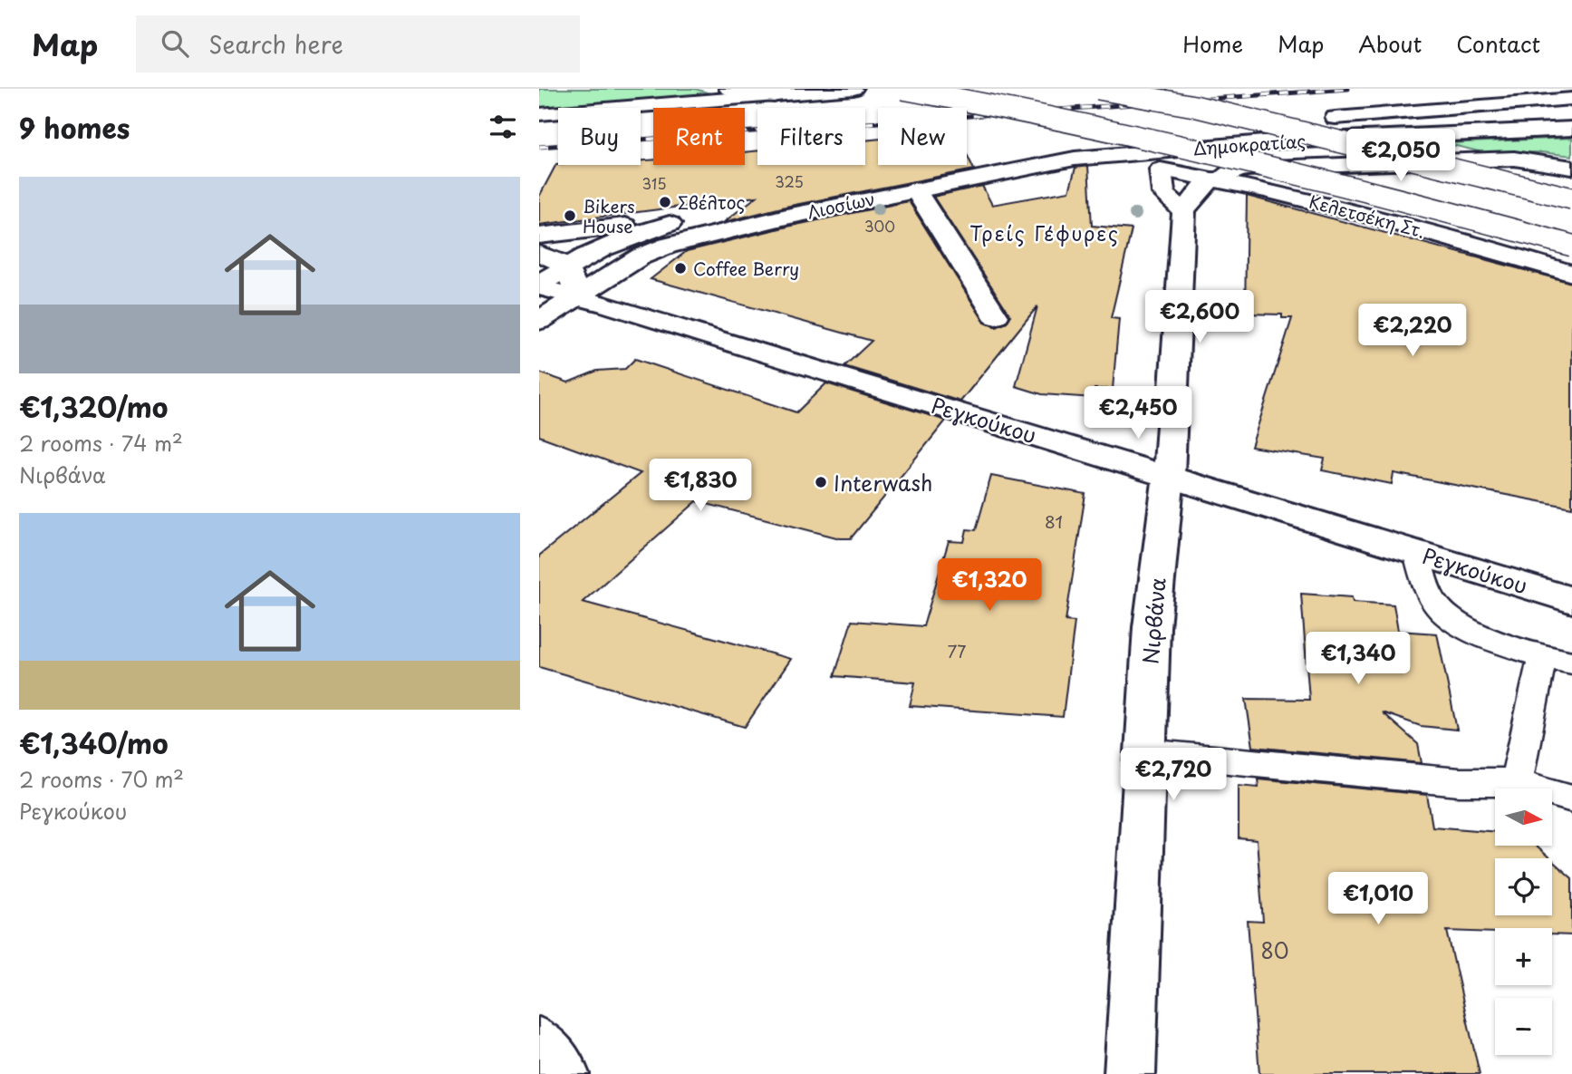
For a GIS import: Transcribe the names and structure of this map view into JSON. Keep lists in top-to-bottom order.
{
  "streets": {
    "main road": [
      "Δημοκρατίας",
      "Λιοσίων",
      "Κελετσέκη Στ.",
      "Ρεγκούκου",
      "Νιρβάνα"
    ]
  },
  "crossings": [
    ["Δημοκρατίας", "Λιοσίων"],
    ["Δημοκρατίας", "Κελετσέκη Στ."],
    ["Λιοσίων", "Κελετσέκη Στ."],
    ["Λιοσίων", "Ρεγκούκου"],
    ["Ρεγκούκου", "Νιρβάνα"]
  ],
  "districts": ["Τρείς Γέφυρες"],
  "places": [
    "Σβέλτος",
    "Bikers House",
    "Coffee Berry",
    "Interwash"
  ],
  "house_numbers": [
    "325",
    "315",
    "300",
    "81",
    "77",
    "80"
  ],
  "north": "right",
  "page": {
    "header": "Map",
    "search": "Search here",
    "nav": [
      "Home",
      "Map",
      "About",
      "Contact"
    ],
    "heading": "9 homes",
    "chip": [
      "Buy",
      "Rent",
      "Filters",
      "New"
    ],
    "price": [
      "€2,050",
      "€2,600",
      "€2,220",
      "€2,450",
      "€1,830",
      "€1,320",
      "€1,340",
      "€2,720",
      "€1,010"
    ],
    "list": [
      {
        "name": "€1,320/mo",
        "note": "2 rooms · 74 m² · Νιρβάνα"
      },
      {
        "name": "€1,340/mo",
        "note": "2 rooms · 70 m² · Ρεγκούκου"
      }
    ],
    "map_buttons": ["+", "−"]
  }
}
